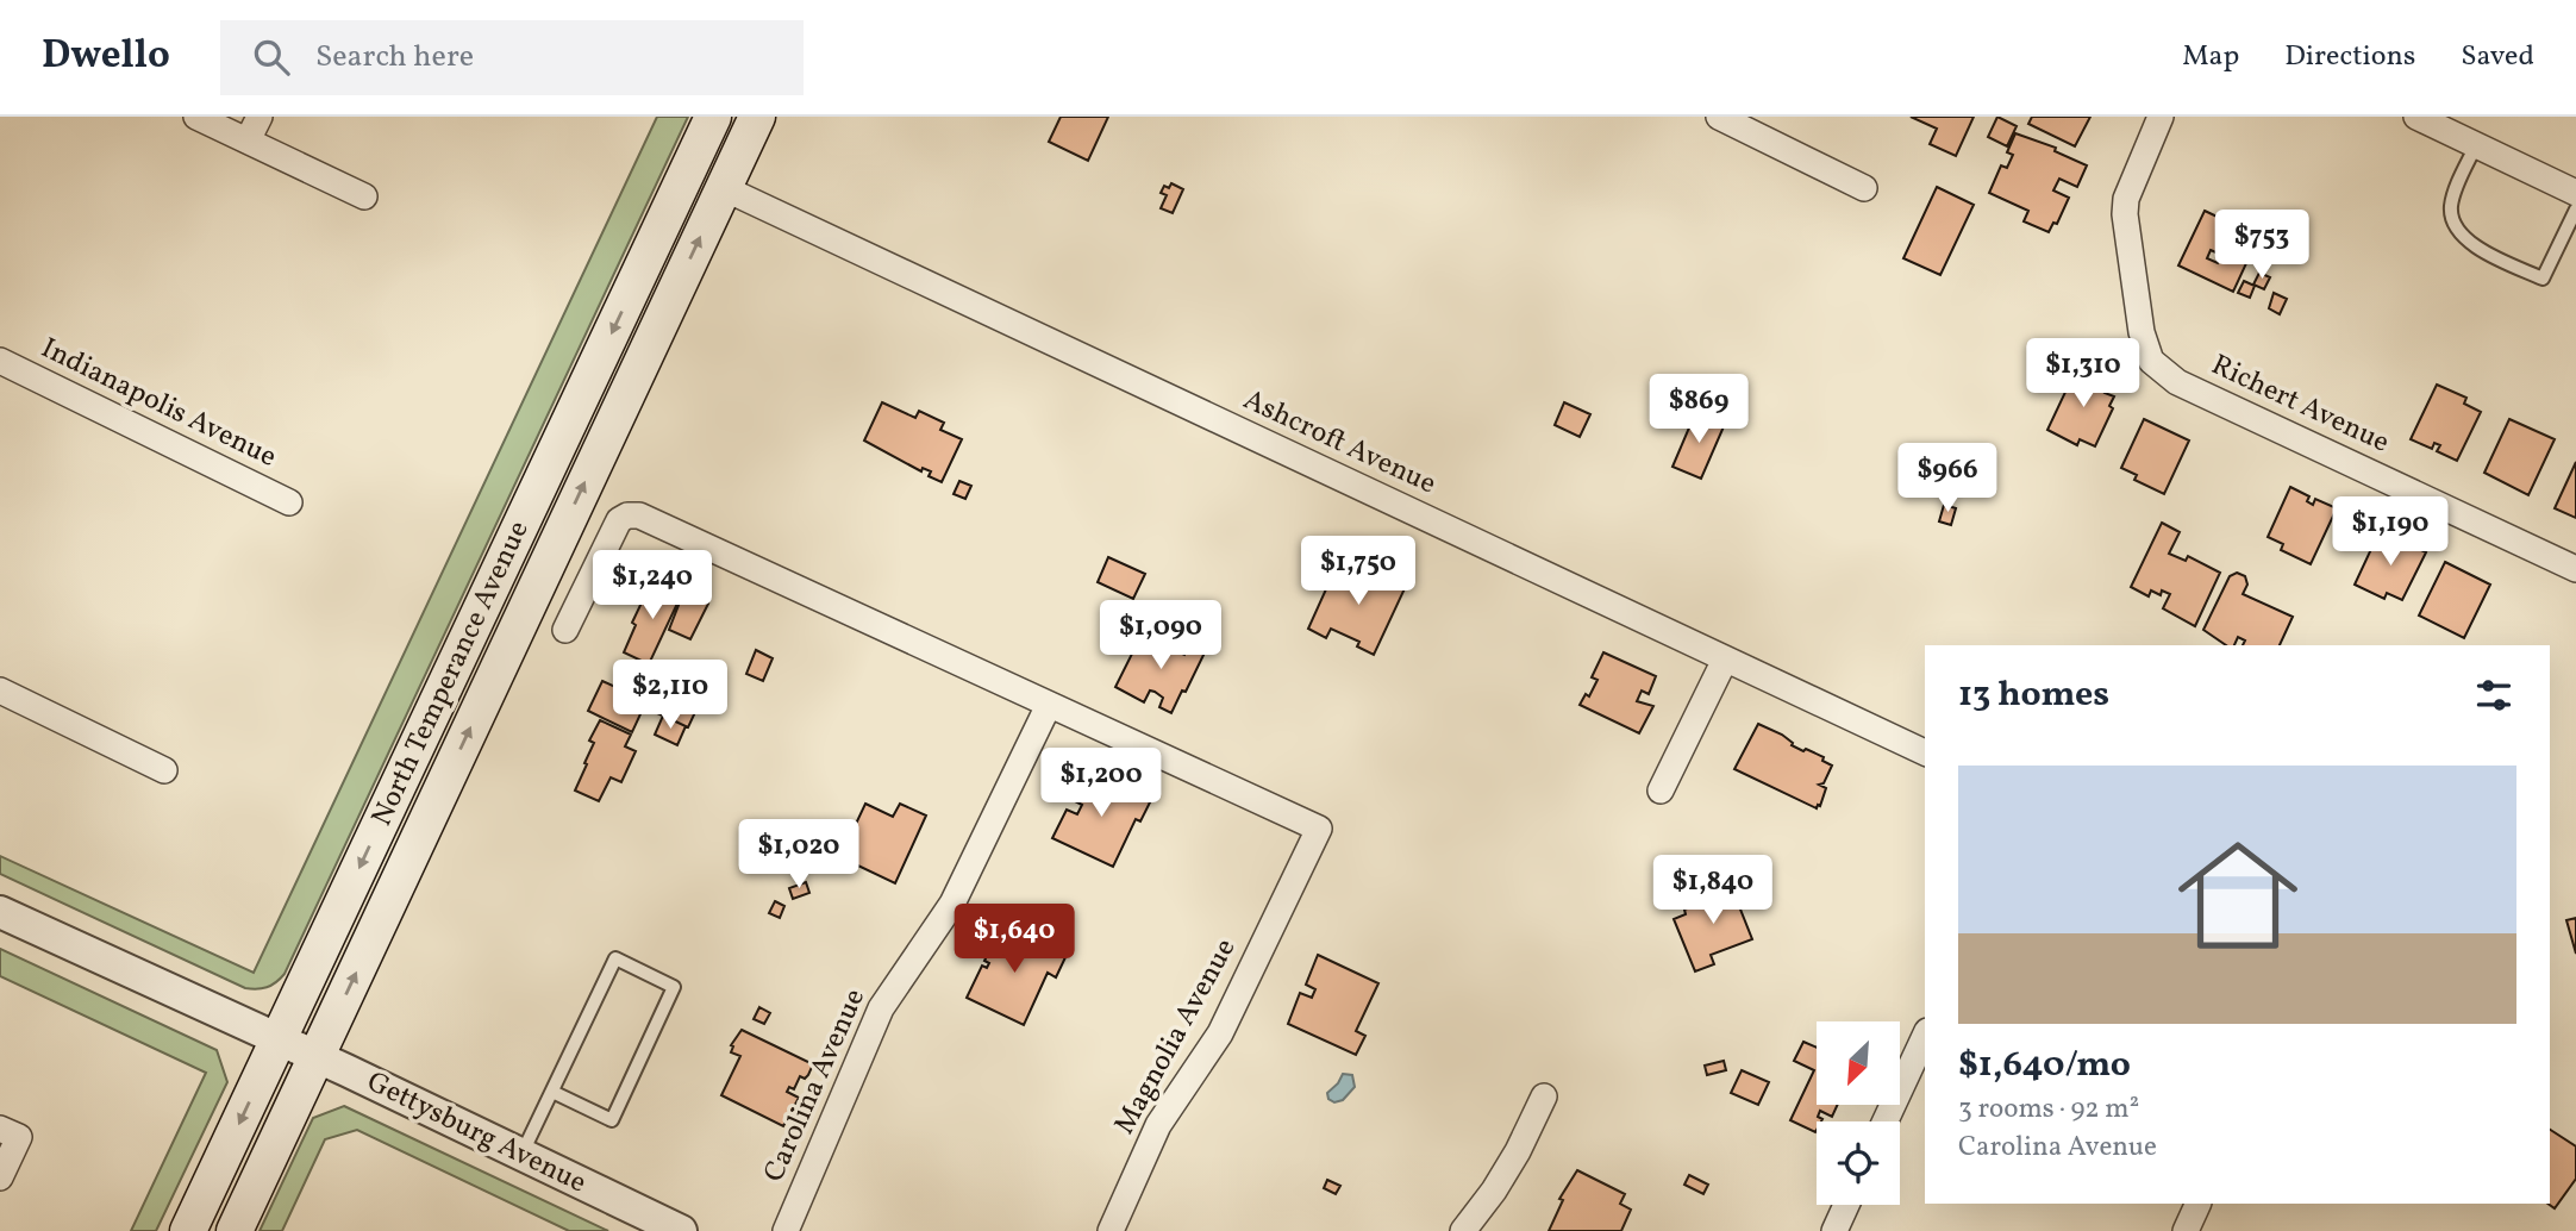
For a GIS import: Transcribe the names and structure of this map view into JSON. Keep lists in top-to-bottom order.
{
  "streets": {
    "main road": ["North Temperance Avenue"],
    "street": [
      "Indianapolis Avenue",
      "Richert Avenue",
      "Ashcroft Avenue",
      "Magnolia Avenue",
      "Carolina Avenue",
      "Gettysburg Avenue"
    ]
  },
  "crossings": [
    ["Ashcroft Avenue", "North Temperance Avenue"],
    ["North Temperance Avenue", "Gettysburg Avenue"],
    ["Magnolia Avenue", "Carolina Avenue"]
  ],
  "north": "bottom left",
  "page": {
    "header": "Dwello",
    "search": "Search here",
    "nav": ["Map", "Directions", "Saved"],
    "price": [
      "$753",
      "$1,310",
      "$869",
      "$966",
      "$1,190",
      "$1,750",
      "$1,240",
      "$1,090",
      "$2,110",
      "$1,200",
      "$1,020",
      "$1,840",
      "$1,640"
    ],
    "heading": "13 homes",
    "list": [
      {
        "name": "$1,640/mo",
        "note": "3 rooms · 92 m² · Carolina Avenue"
      }
    ]
  }
}
